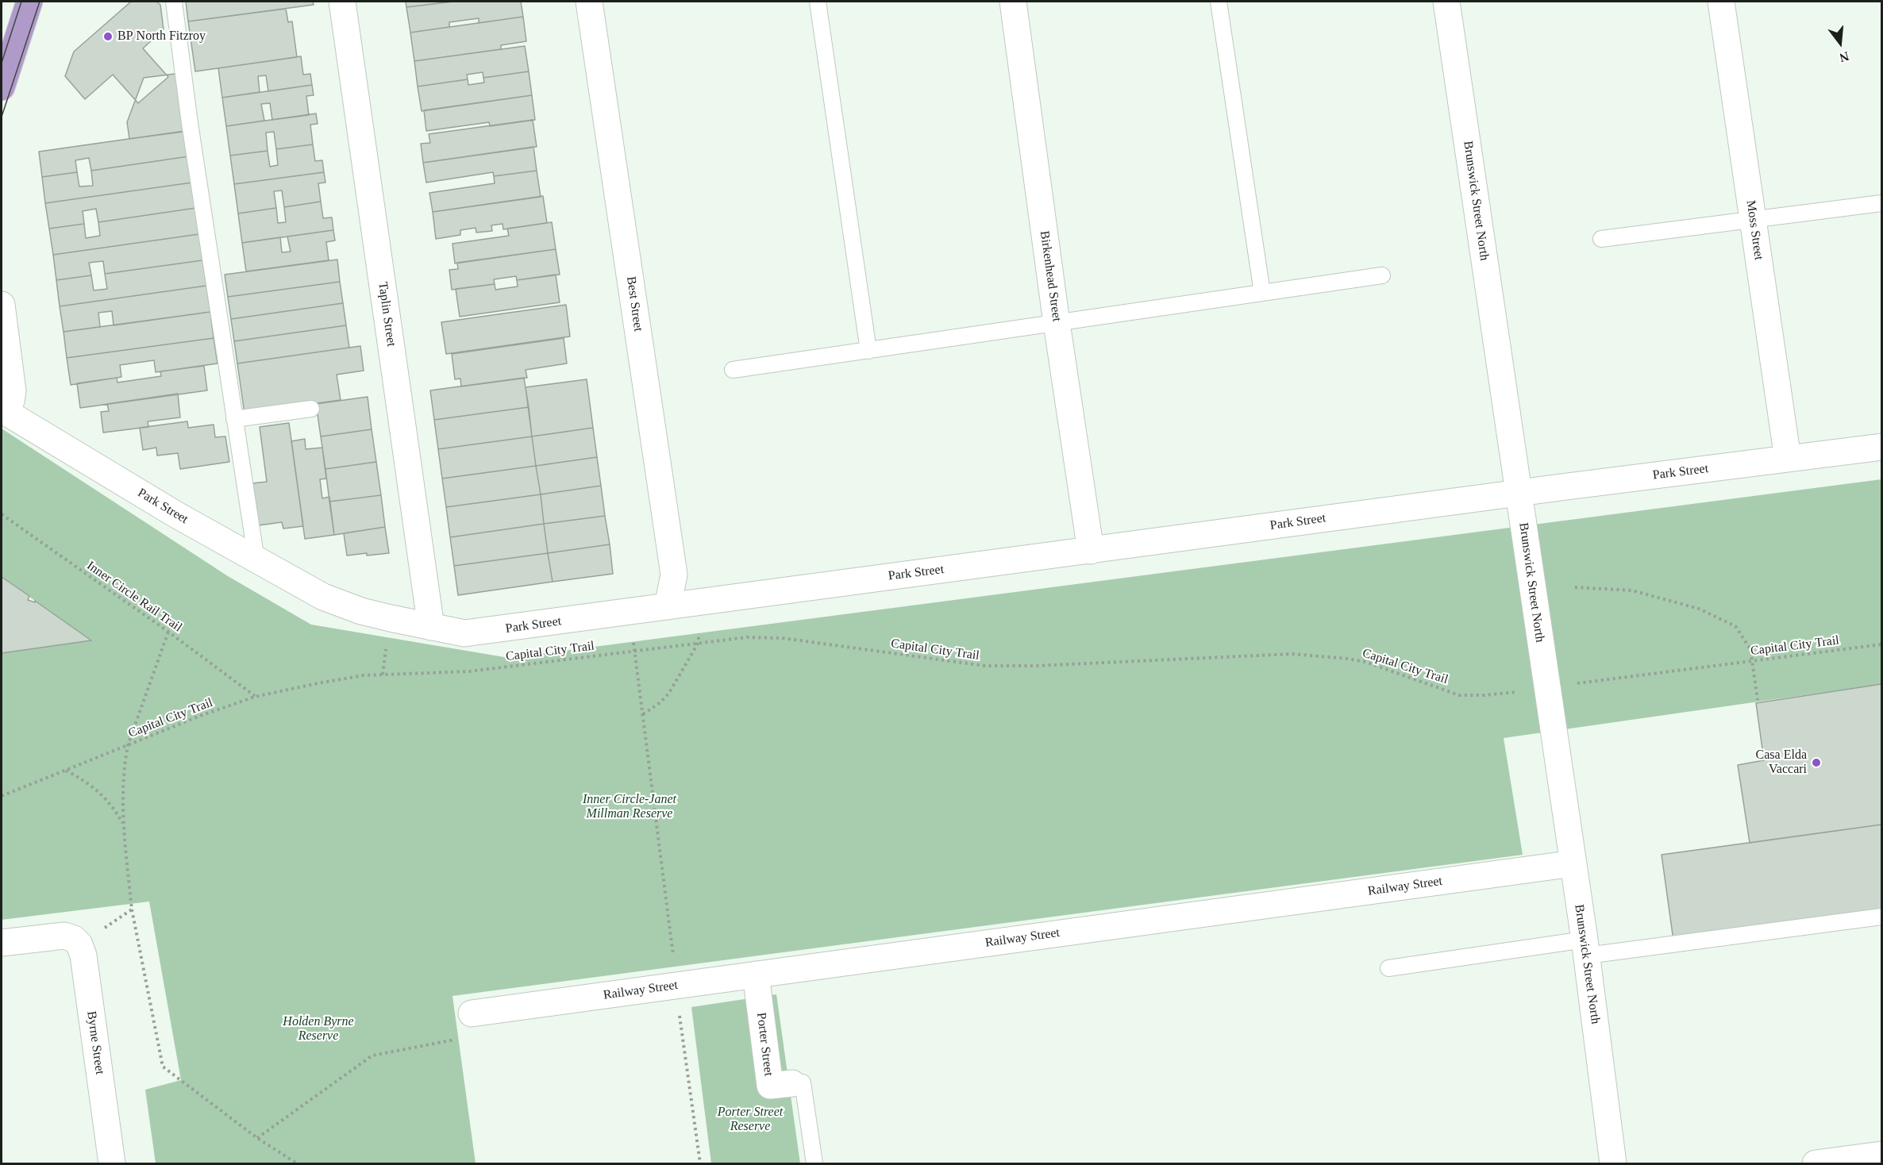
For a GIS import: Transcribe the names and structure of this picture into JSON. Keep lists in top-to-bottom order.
{
  "streets": {
    "street": [
      "Brunswick Street North",
      "Moss Street",
      "Birkenhead Street",
      "Best Street",
      "Taplin Street",
      "Park Street",
      "Railway Street",
      "Byrne Street",
      "Porter Street"
    ],
    "path": ["Inner Circle Rail Trail", "Capital City Trail"]
  },
  "crossings": [
    ["Brunswick Street North", "Park Street"],
    ["Brunswick Street North", "Capital City Trail"],
    ["Brunswick Street North", "Railway Street"],
    ["Moss Street", "Park Street"],
    ["Birkenhead Street", "Park Street"],
    ["Best Street", "Park Street"],
    ["Taplin Street", "Park Street"],
    ["Inner Circle Rail Trail", "Capital City Trail"],
    ["Railway Street", "Porter Street"]
  ],
  "parks": ["Inner Circle-Janet Millman Reserve", "Holden Byrne Reserve", "Porter Street Reserve"],
  "places": ["BP North Fitzroy", "Casa Elda Vaccari"],
  "north": "bottom"
}
